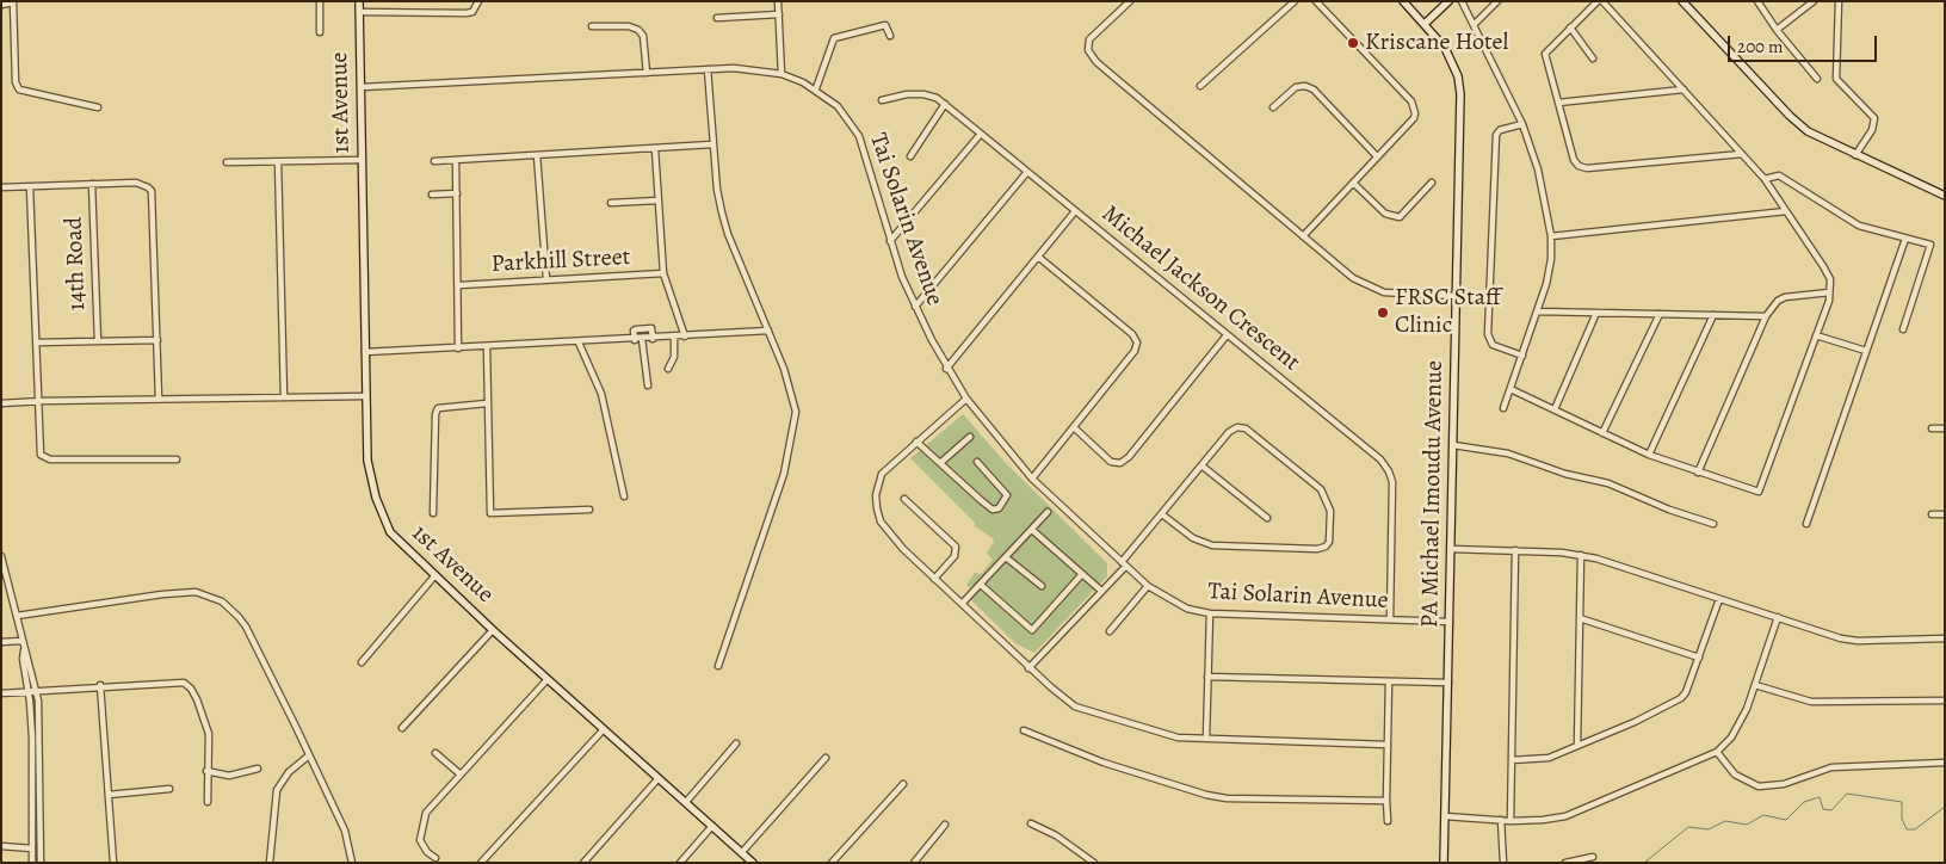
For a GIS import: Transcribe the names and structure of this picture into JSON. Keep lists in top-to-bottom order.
{
  "streets": {
    "street": [
      "1st Avenue",
      "Tai Solarin Avenue",
      "Parkhill Street",
      "14th Road",
      "Michael Jackson Crescent",
      "PA Michael Imoudu Avenue"
    ]
  },
  "crossings": [
    ["1st Avenue", "Tai Solarin Avenue"],
    ["Tai Solarin Avenue", "Michael Jackson Crescent"],
    ["Tai Solarin Avenue", "PA Michael Imoudu Avenue"]
  ],
  "places": ["Kriscane Hotel", "FRSC Staff Clinic"],
  "scale_bar": "200 m"
}
